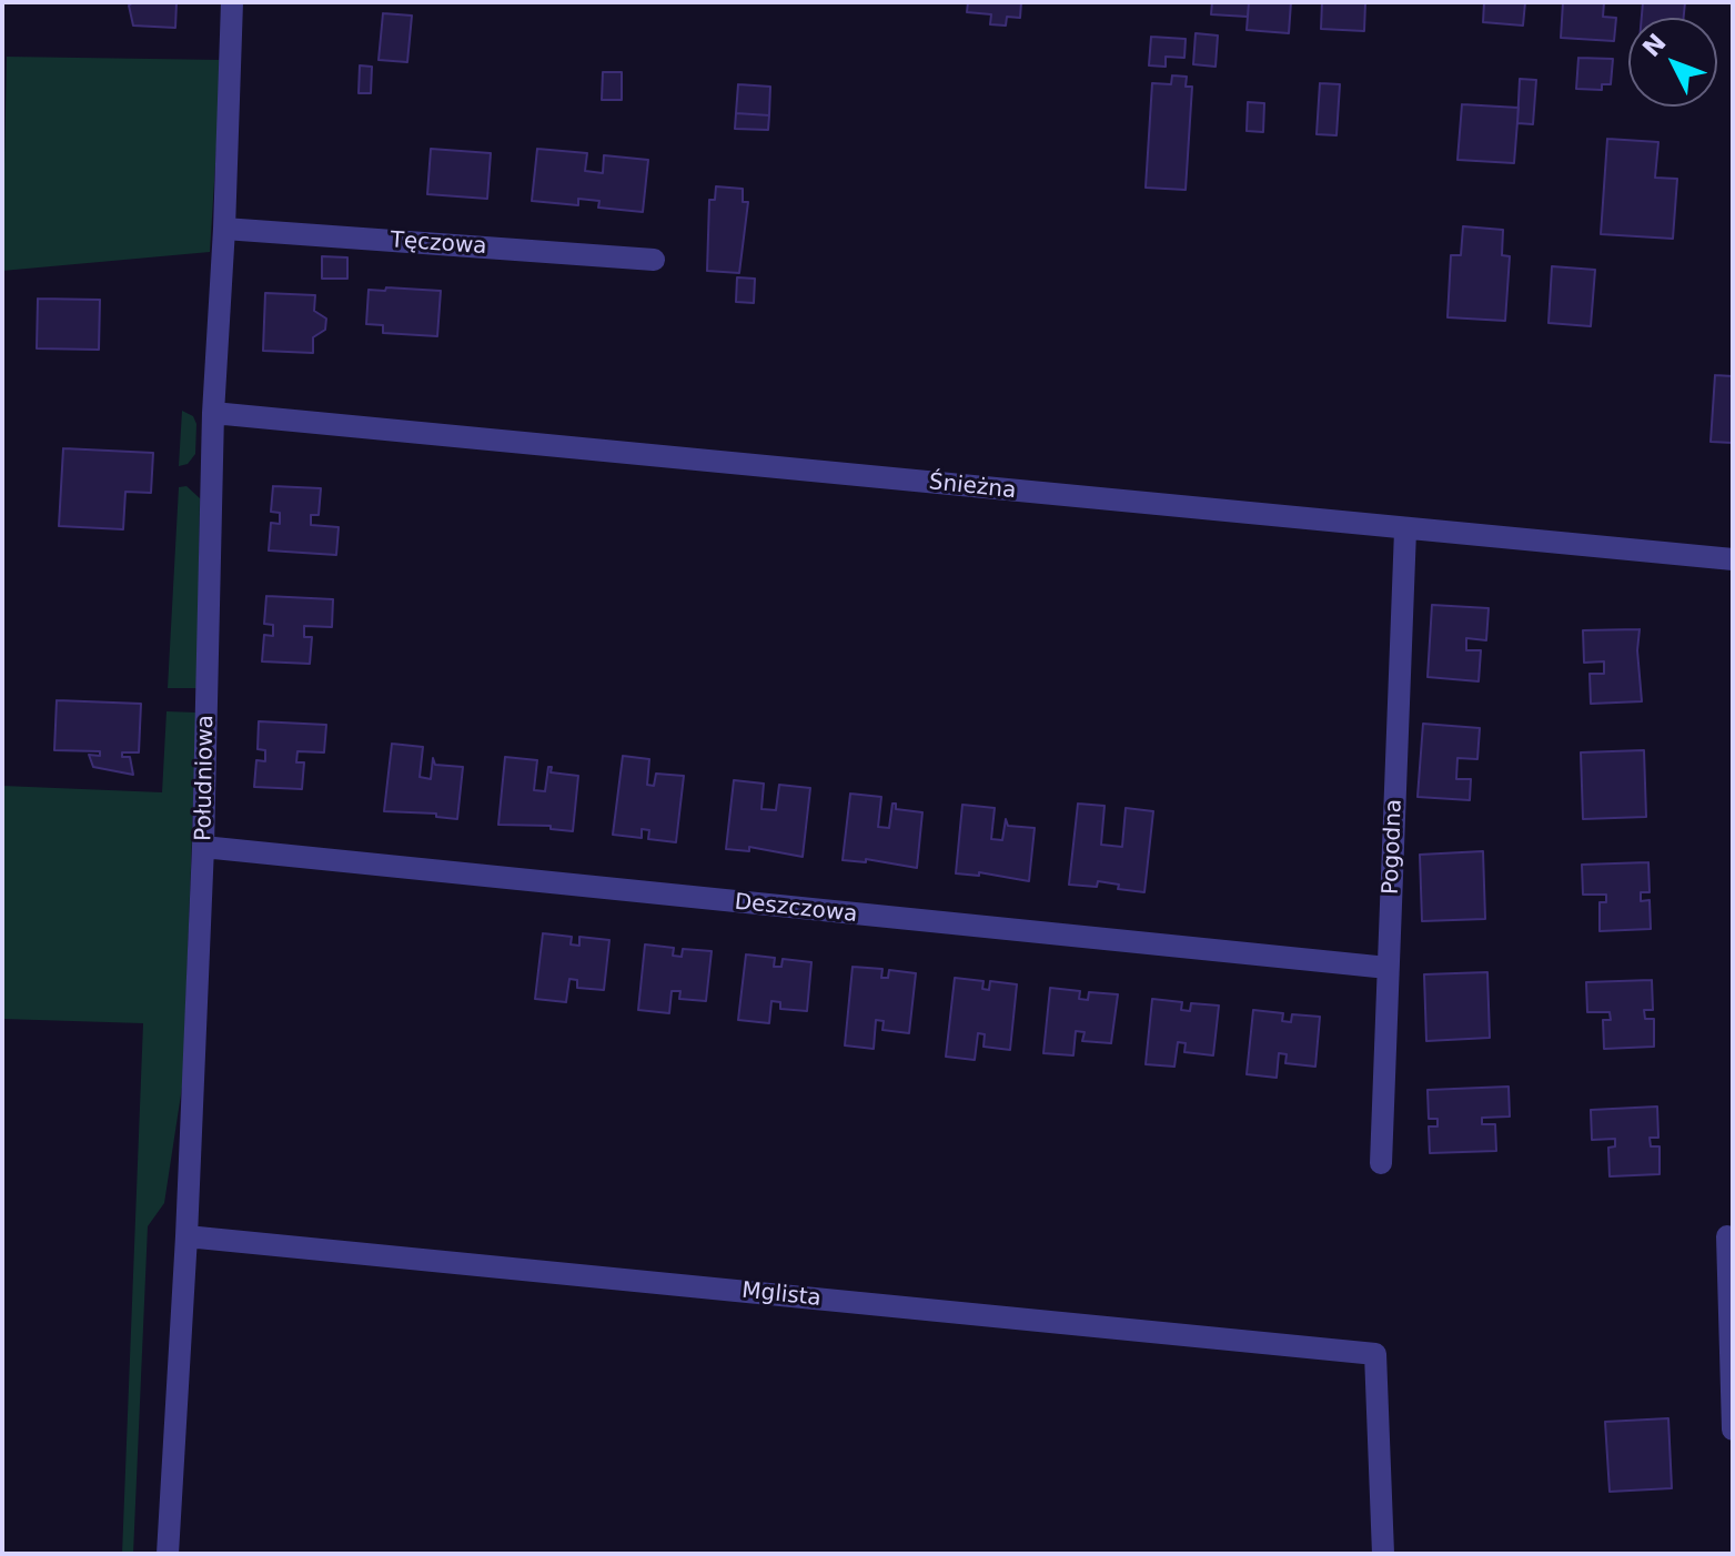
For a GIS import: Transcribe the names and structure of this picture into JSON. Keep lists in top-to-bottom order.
{
  "streets": {
    "street": [
      "Tęczowa",
      "Śnieżna",
      "Południowa",
      "Pogodna",
      "Deszczowa",
      "Mglista"
    ]
  },
  "crossings": [
    ["Tęczowa", "Południowa"],
    ["Śnieżna", "Południowa"],
    ["Śnieżna", "Pogodna"],
    ["Południowa", "Deszczowa"],
    ["Południowa", "Mglista"],
    ["Pogodna", "Deszczowa"]
  ],
  "north": "top left"
}
